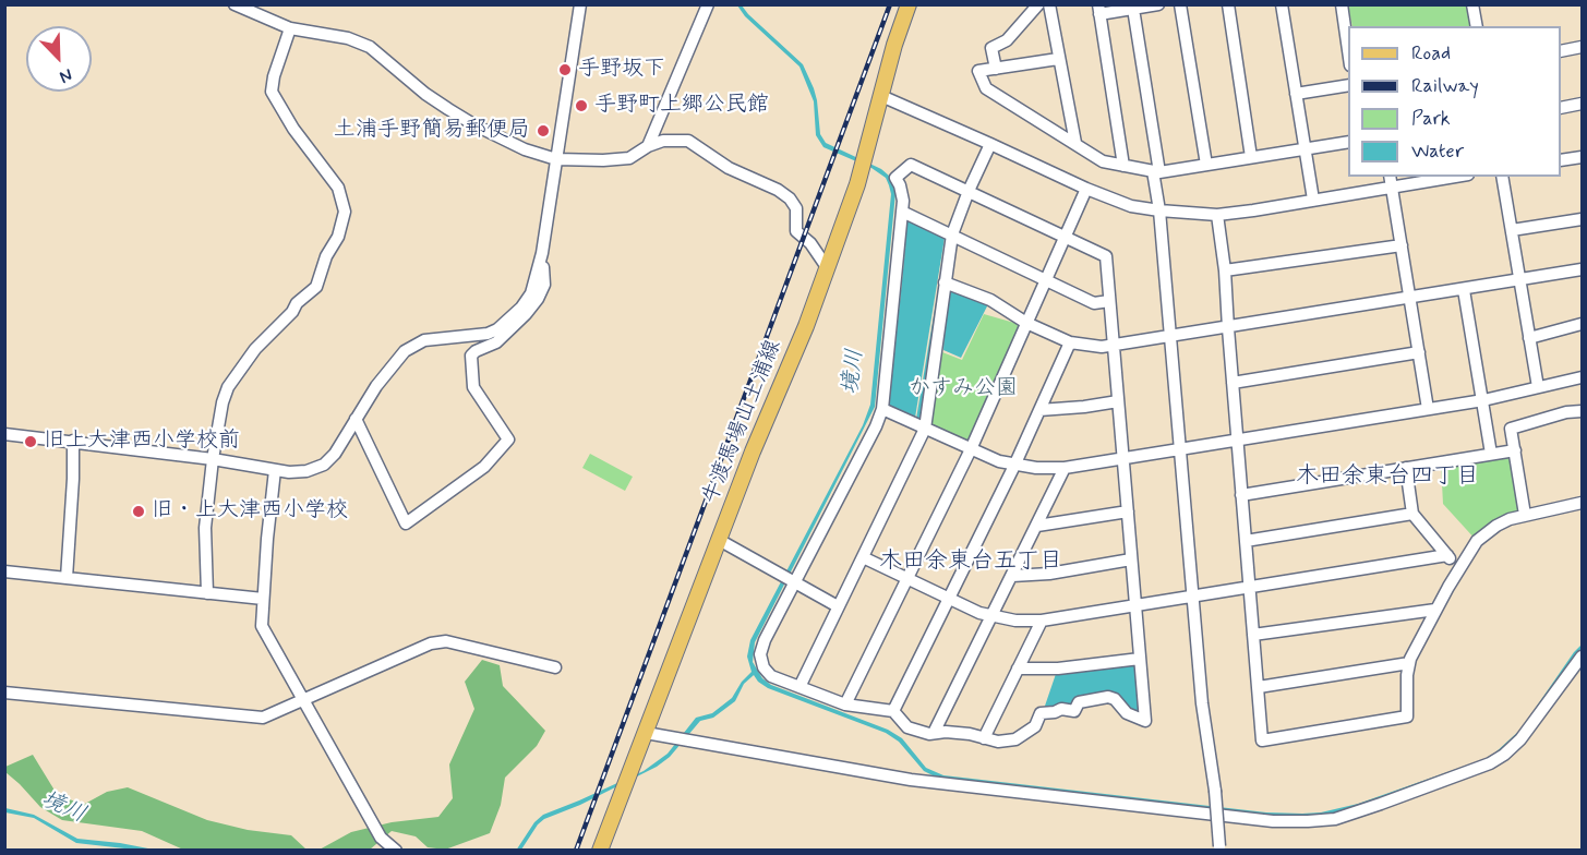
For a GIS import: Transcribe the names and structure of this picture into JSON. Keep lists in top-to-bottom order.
{
  "streets": {
    "main road": ["牛渡馬場山土浦線"]
  },
  "districts": ["木田余東台四丁目", "木田余東台五丁目"],
  "water": ["境川"],
  "parks": ["かすみ公園"],
  "places": [
    "手野坂下",
    "手野町上郷公民館",
    "土浦手野簡易郵便局",
    "旧上大津西小学校前",
    "旧・上大津西小学校"
  ],
  "legend": [
    "Road",
    "Railway",
    "Park",
    "Water"
  ],
  "north": "bottom right"
}
